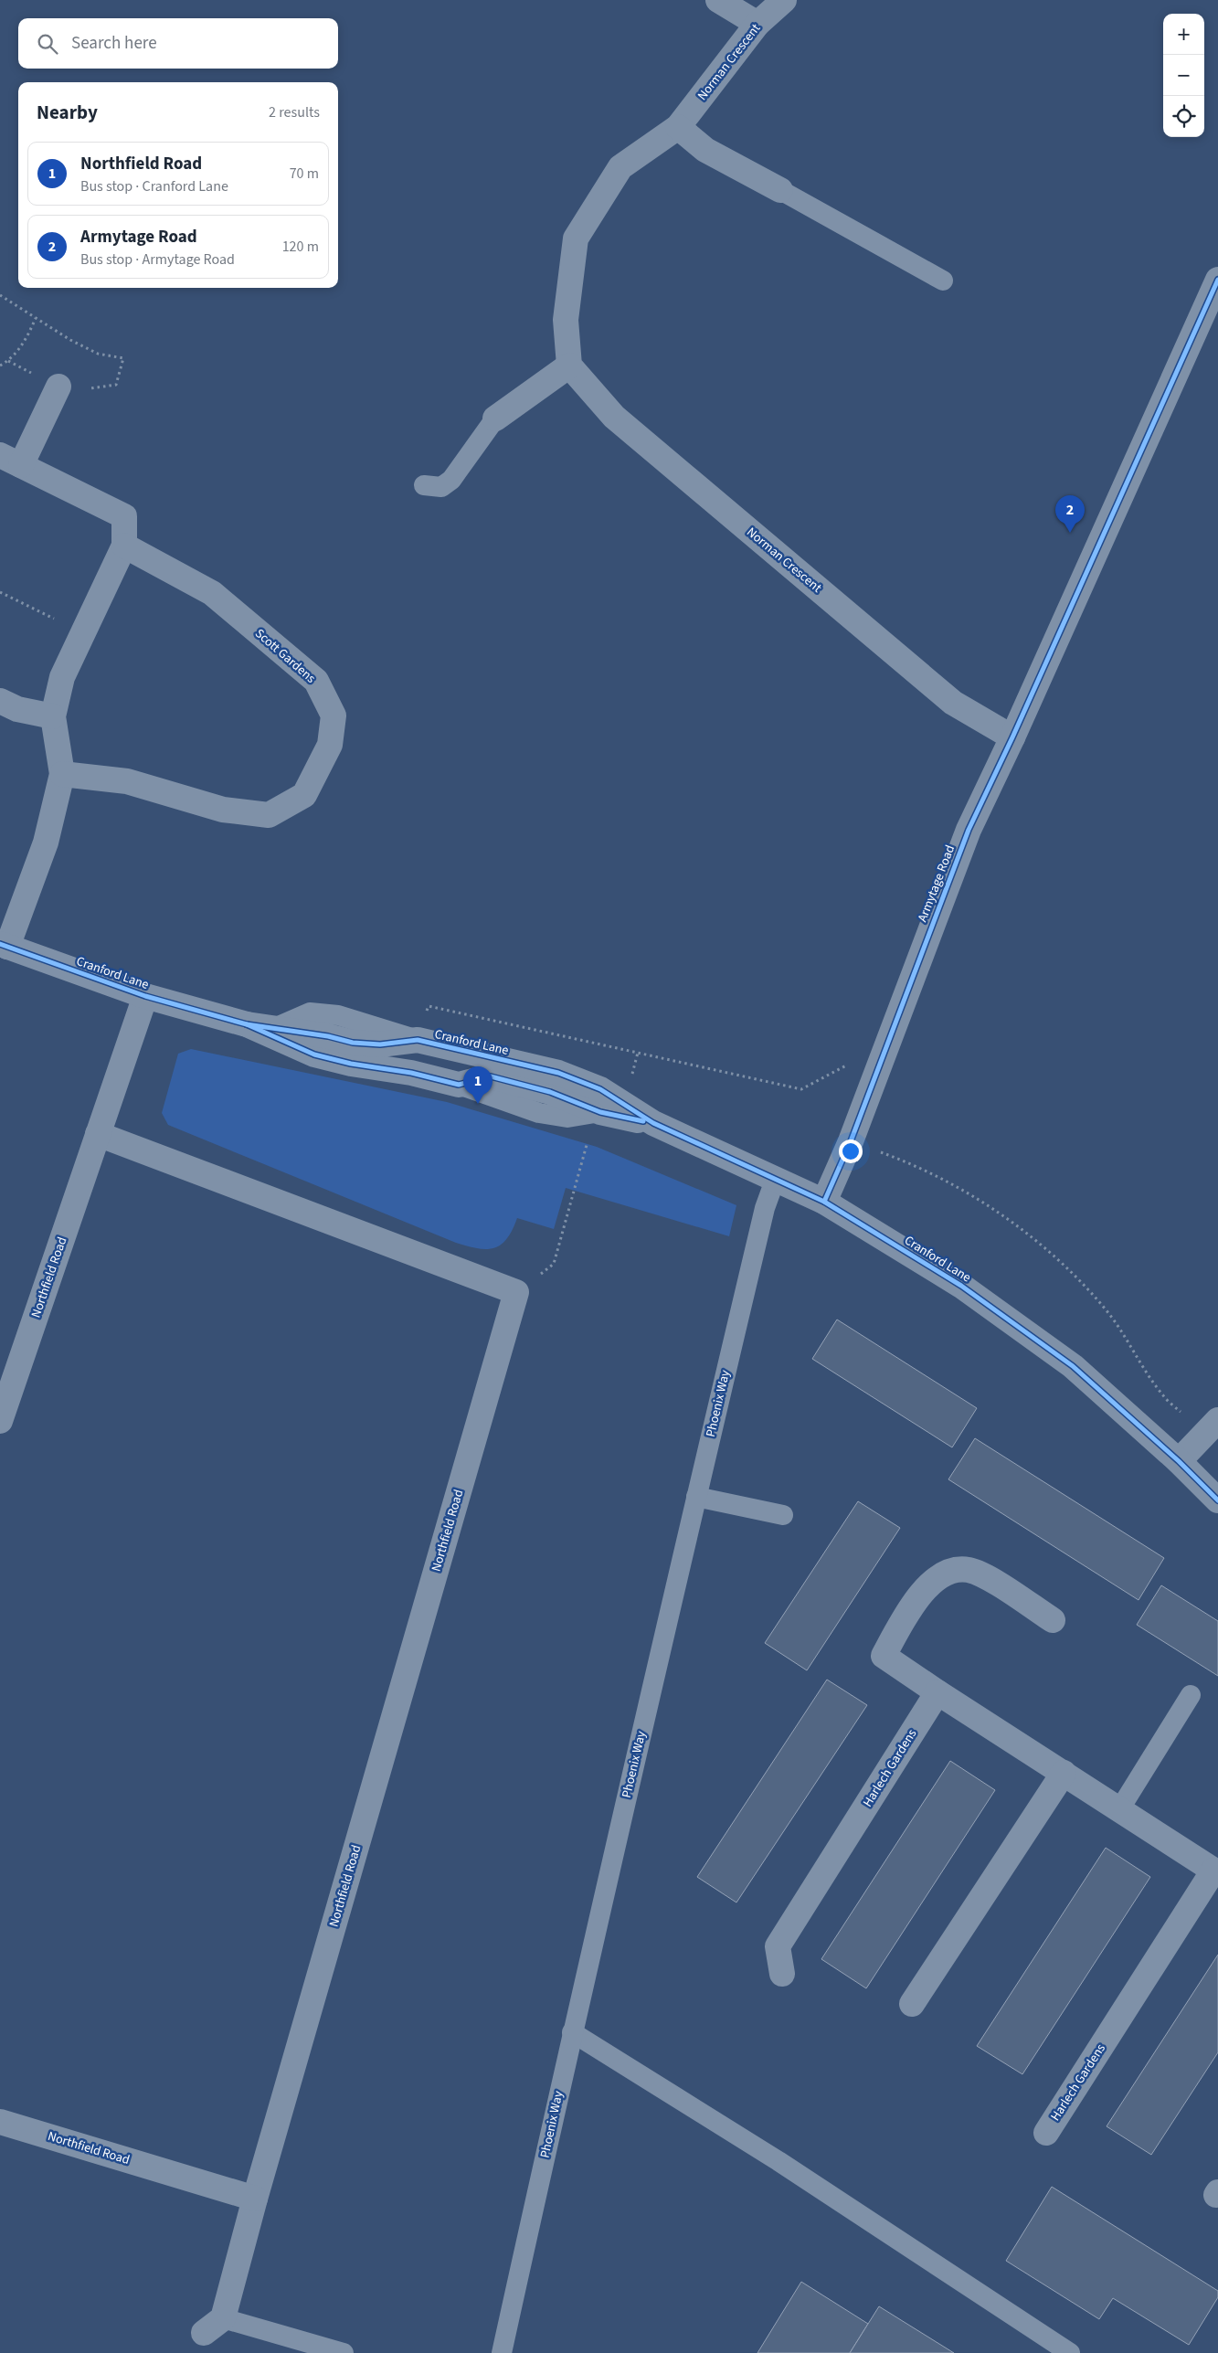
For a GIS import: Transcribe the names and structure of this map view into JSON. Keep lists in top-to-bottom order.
{
  "streets": {
    "street": [
      "Norman Crescent",
      "Scott Gardens",
      "Armytage Road",
      "Cranford Lane",
      "Northfield Road",
      "Harlech Gardens"
    ],
    "lane": ["Phoenix Way"]
  },
  "crossings": [
    ["Norman Crescent", "Armytage Road"],
    ["Armytage Road", "Cranford Lane"],
    ["Cranford Lane", "Northfield Road"],
    ["Cranford Lane", "Phoenix Way"]
  ],
  "page": {
    "map_buttons": ["+", "−"],
    "search": "Search here",
    "heading": ["Nearby", "2 results"],
    "list": [
      {
        "mark": "1",
        "name": "Northfield Road",
        "note": "Bus stop · Cranford Lane",
        "value": "70 m"
      },
      {
        "mark": "2",
        "name": "Armytage Road",
        "note": "Bus stop · Armytage Road",
        "value": "120 m"
      }
    ],
    "pins": ["2", "1"]
  }
}
